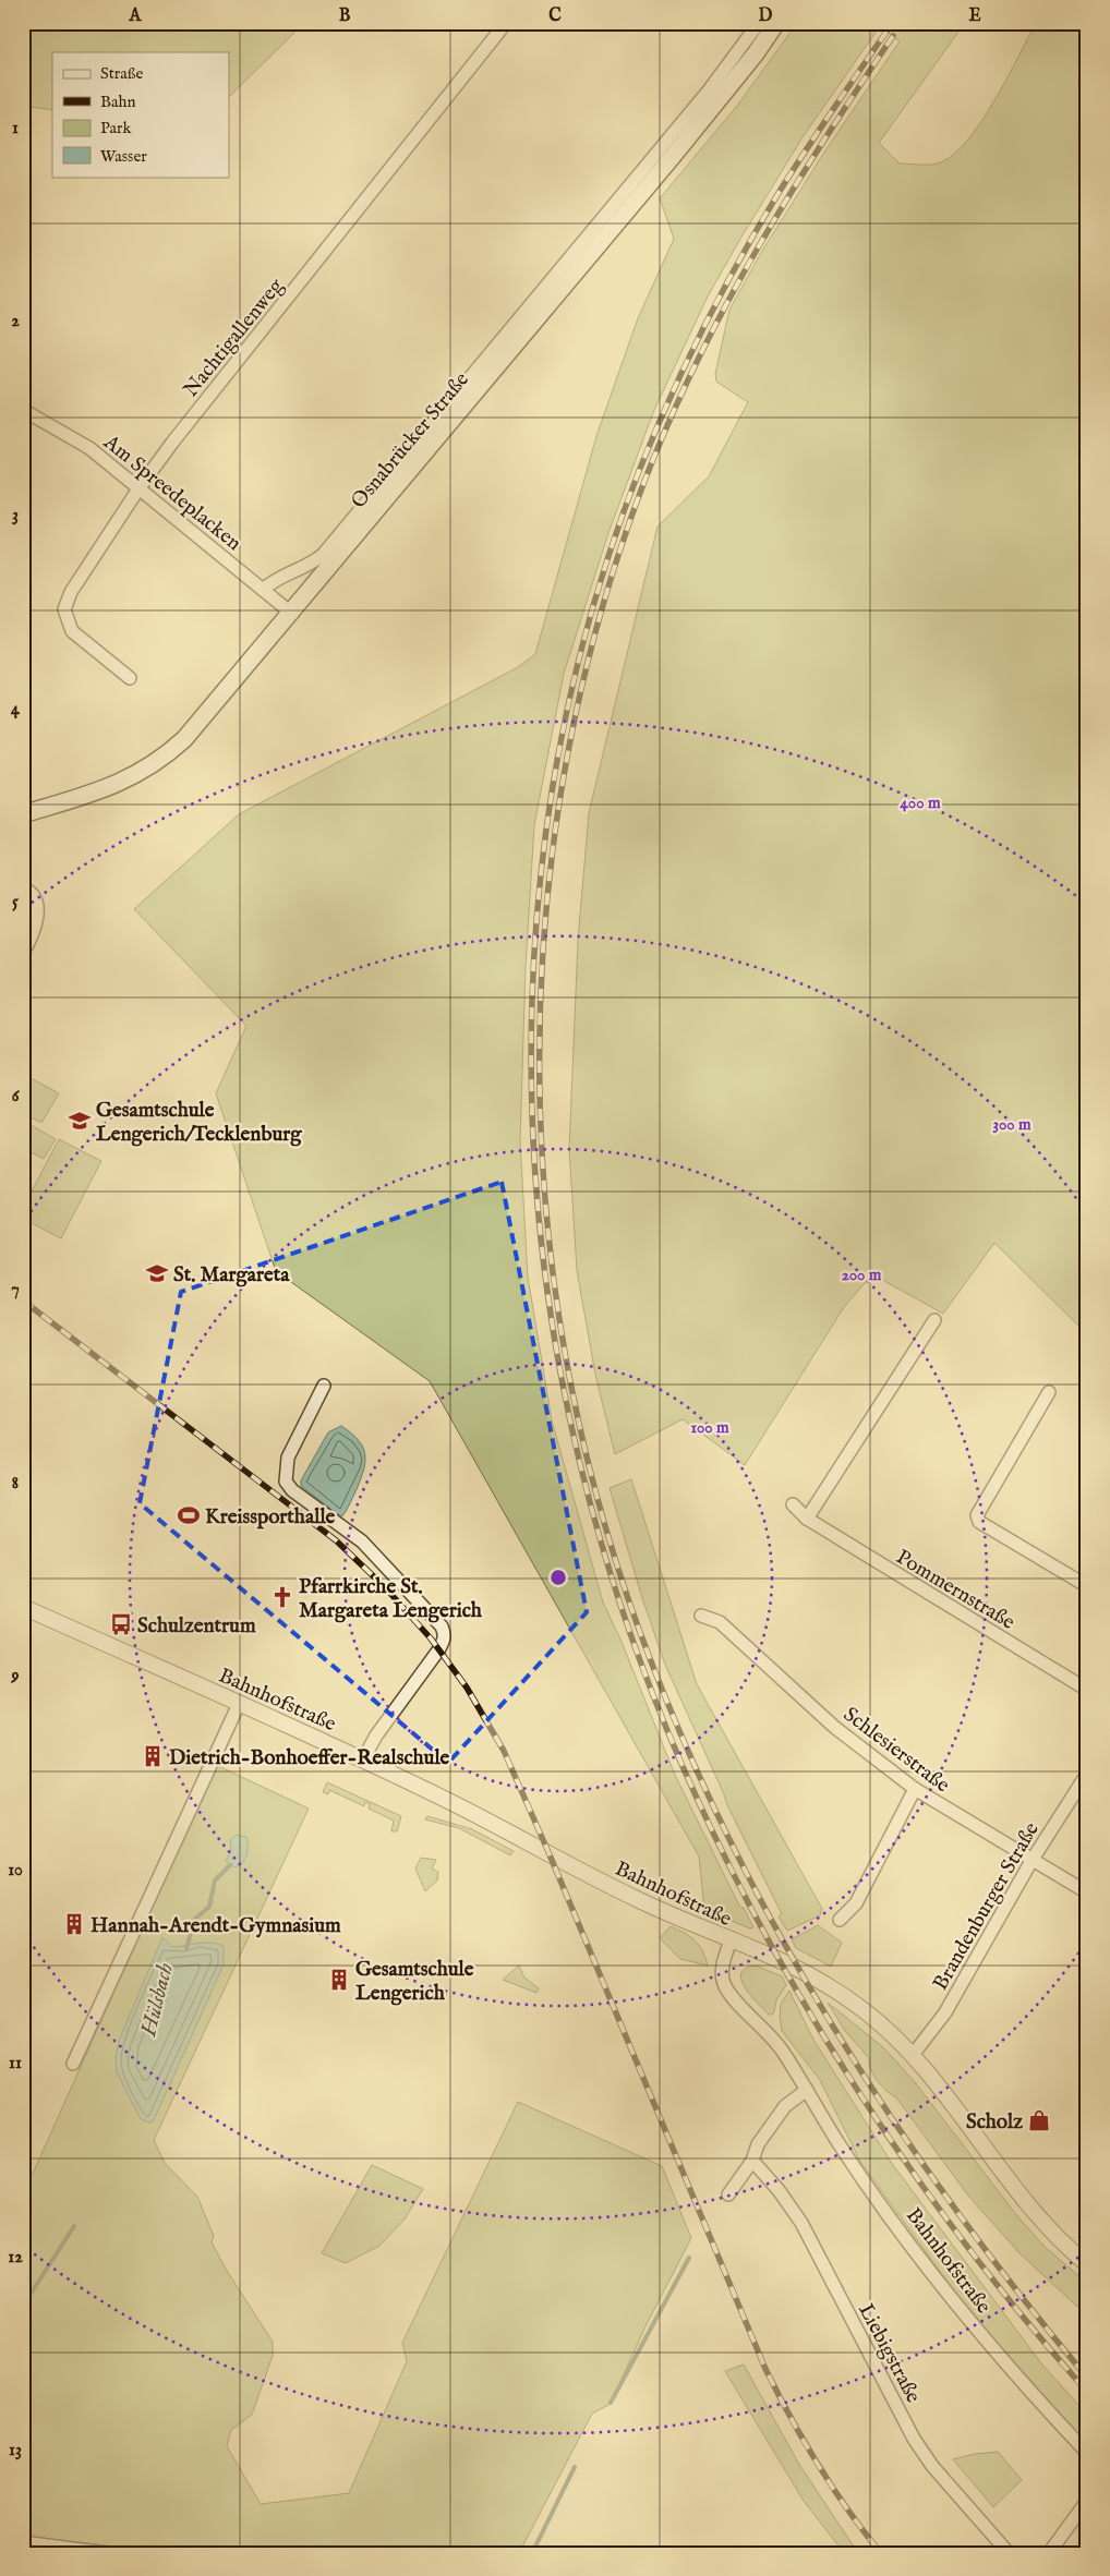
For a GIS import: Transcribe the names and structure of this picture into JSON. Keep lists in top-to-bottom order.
{
  "streets": {
    "main road": ["Osnabrücker Straße"],
    "street": [
      "Nachtigallenweg",
      "Am Spreedeplacken",
      "Pommernstraße",
      "Bahnhofstraße",
      "Schlesierstraße",
      "Brandenburger Straße",
      "Liebigstraße"
    ]
  },
  "crossings": [
    ["Nachtigallenweg", "Am Spreedeplacken"],
    ["Osnabrücker Straße", "Am Spreedeplacken"],
    ["Schlesierstraße", "Brandenburger Straße"]
  ],
  "water": ["Hülsbach"],
  "places": {
    "school or university": ["Gesamtschule Lengerich/Tecklenburg", "St. Margareta"],
    "sports": ["Kreissporthalle"],
    "church": ["Pfarrkirche St. Margareta Lengerich"],
    "bus stop": ["Schulzentrum"],
    "building": ["Dietrich-Bonhoeffer-Realschule", "Hannah-Arendt-Gymnasium", "Gesamtschule Lengerich"],
    "shop": ["Scholz"]
  },
  "legend": [
    "Straße",
    "Bahn",
    "Park",
    "Wasser"
  ],
  "grid": {
    "columns": [
      "A",
      "B",
      "C",
      "D",
      "E"
    ],
    "rows": [
      "1",
      "2",
      "3",
      "4",
      "5",
      "6",
      "7",
      "8",
      "9",
      "10",
      "11",
      "12",
      "13"
    ]
  },
  "rings": [
    "400 m",
    "300 m",
    "200 m",
    "100 m"
  ]
}
